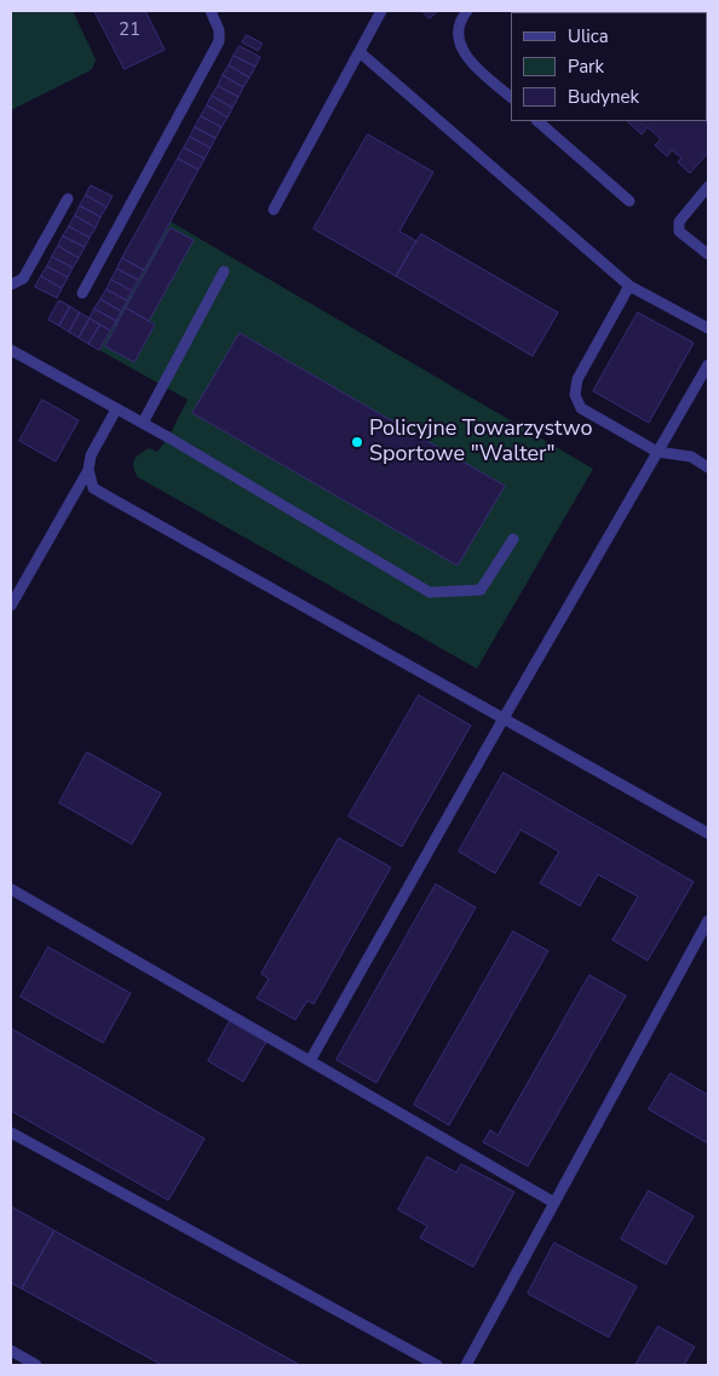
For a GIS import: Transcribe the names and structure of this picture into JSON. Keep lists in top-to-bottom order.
{
  "places": ["Policyjne Towarzystwo Sportowe \"Walter\""],
  "house_numbers": ["21"],
  "legend": ["Ulica", "Park", "Budynek"]
}
